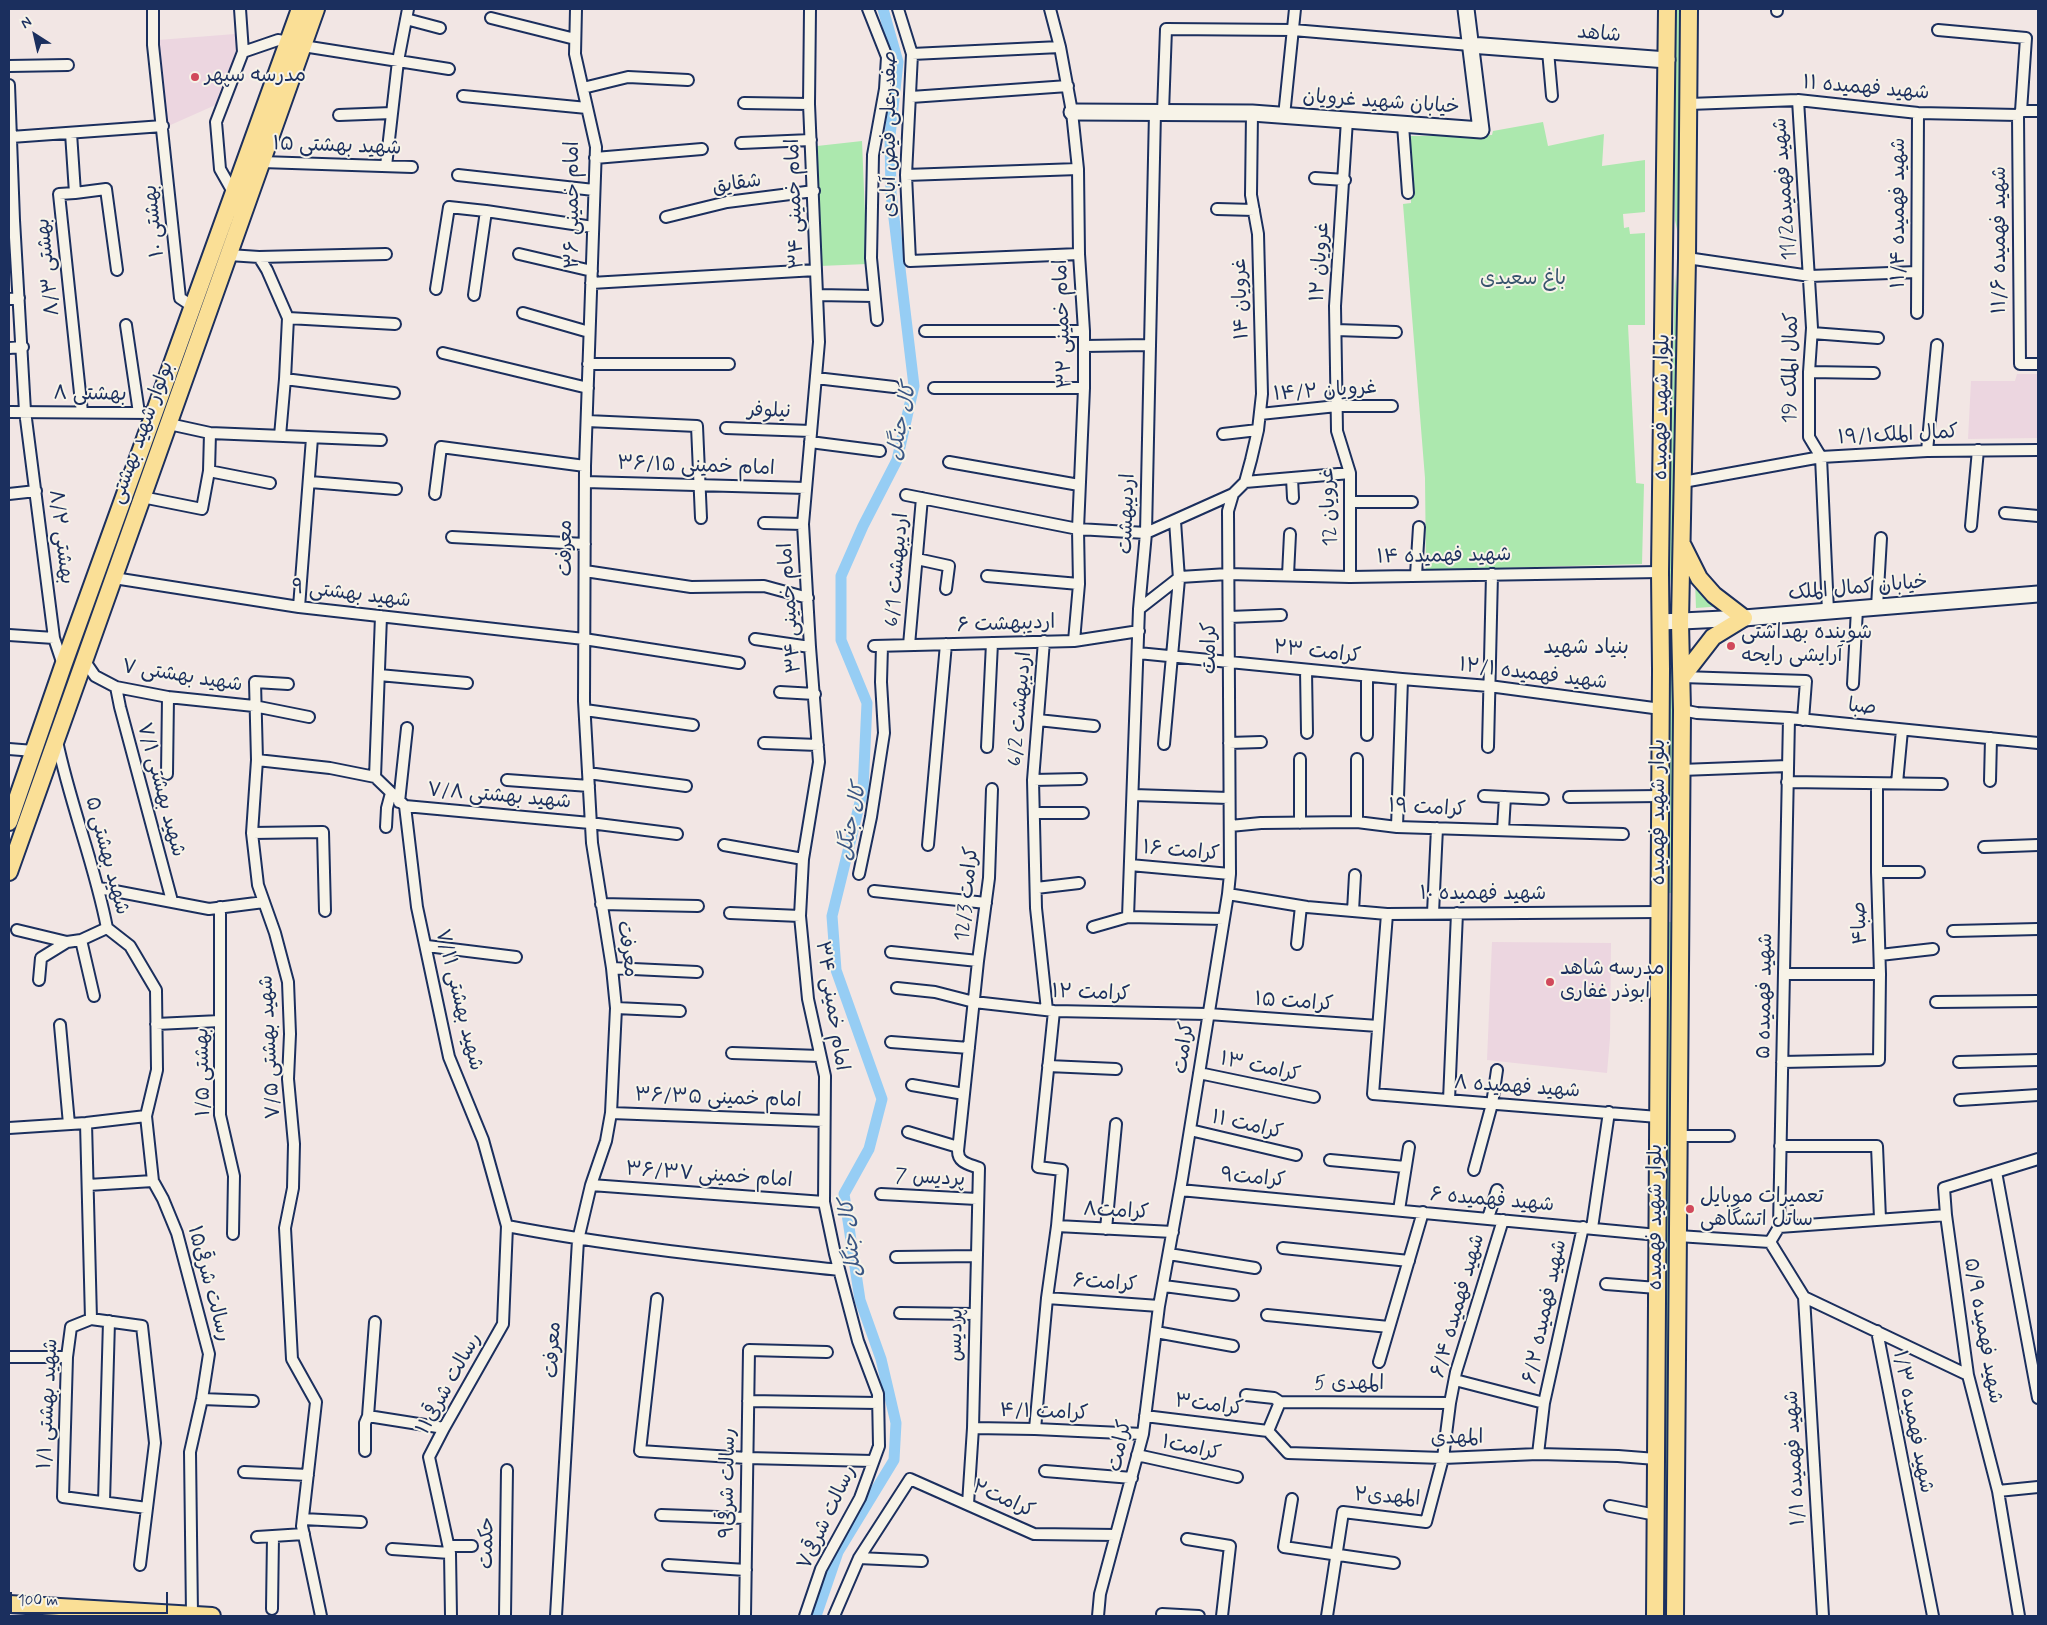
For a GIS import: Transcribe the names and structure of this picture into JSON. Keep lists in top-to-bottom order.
{
  "streets": {
    "main road": ["بلوار شهید فهمیده", "بولوار شهید بهشتی"],
    "street": [
      "شاهد",
      "شهید فهمیده ۱۱",
      "خیابان شهید غرویان",
      "صفدرعلی فیض آبادی",
      "شهید بهشتی ۱۵",
      "شقایق",
      "شهید فهمیده11/2",
      "امام خمینی ۳۴",
      "امام خمینی ۳۶",
      "شهید فهمیده ۱۱/۴",
      "بهشتی ۱۰",
      "شهید فهمیده ۱۱/۶",
      "غرویان ۱۲",
      "بهشتی ۸/۳",
      "غرویان ۱۴",
      "امام خمینی ۳۲",
      "کمال الملک 19",
      "غرویان ۱۴/۲",
      "۸ بهشتی",
      "نیلوفر",
      "کمال الملک۱۹/۱",
      "امام خمینی ۳۶/۱۵",
      "غرویان 12",
      "اردیبهشت",
      "بهشتی ۸/۲",
      "معرفت",
      "شهید فهمیده ۱۴",
      "اردیبهشت 6/1",
      "خیابان کمال الملک",
      "شهید بهشتی ۹",
      "اردیبهشت ۶",
      "کرامت",
      "کرامت ۲۳",
      "شهید فهمیده ۱۲/۱",
      "شهید بهشتی ۷",
      "صبا",
      "اردیبهشت 6/2",
      "شهید بهشتی ۷/۱",
      "شهید بهشتی ۷/۸",
      "کرامت ۱۹",
      "کرامت ۱۶",
      "شهید بهشتی ۵",
      "کرامت 12/3",
      "شهید فهمیده ۱۰",
      "صبا۴",
      "کرامت ۱۲",
      "شهید فهمیده ۵",
      "شهید بهشتی ۷/۱۱",
      "کرامت ۱۵",
      "شهید بهشتی ۷/۵",
      "کرامت ۱۳",
      "بهشتی ۱/۵",
      "شهید فهمیده ۸",
      "امام خمینی ۳۶/۳۵",
      "کرامت ۱۱",
      "امام خمینی ۳۶/۳۷",
      "پردیس 7",
      "کرامت۹",
      "شهید فهمیده ۶",
      "کرامت۸",
      "رسالت شرقی۱۵",
      "کرامت۶",
      "شهید فهمیده ۶/۴",
      "شهید فهمیده ۶/۲",
      "شهید فهمیده ۵/۹",
      "پردیس",
      "رسالت شرقی۱۱",
      "المهدی 5",
      "شهید بهشتی ۱/۱",
      "کرامت۳",
      "کرامت ۴/۱",
      "شهید فهمیده ۱/۳",
      "المهدی",
      "کرامت۱",
      "شهید فهمیده ۱/۱",
      "رسالت شرقی۹",
      "المهدی۲",
      "کرامت۲",
      "رسالت شرقی۷",
      "حکمت"
    ]
  },
  "crossings": [
    ["شاهد", "خیابان شهید غرویان"],
    ["شاهد", "بلوار شهید فهمیده"],
    ["شهید فهمیده ۱۱", "شهید فهمیده11/2"],
    ["شهید فهمیده ۱۱", "شهید فهمیده ۱۱/۴"],
    ["شهید فهمیده ۱۱", "شهید فهمیده ۱۱/۶"],
    ["شهید فهمیده ۱۱", "بلوار شهید فهمیده"],
    ["خیابان شهید غرویان", "غرویان ۱۲"],
    ["خیابان شهید غرویان", "غرویان ۱۴"],
    ["خیابان شهید غرویان", "امام خمینی ۳۲"],
    ["خیابان شهید غرویان", "اردیبهشت"],
    ["صفدرعلی فیض آبادی", "امام خمینی ۳۲"],
    ["شهید بهشتی ۱۵", "بولوار شهید بهشتی"],
    ["شقایق", "امام خمینی ۳۴"],
    ["شهید فهمیده11/2", "کمال الملک 19"],
    ["امام خمینی ۳۴", "نیلوفر"],
    ["امام خمینی ۳۴", "امام خمینی ۳۶/۱۵"],
    ["امام خمینی ۳۴", "امام خمینی ۳۶/۳۵"],
    ["امام خمینی ۳۴", "امام خمینی ۳۶/۳۷"],
    ["امام خمینی ۳۴", "رسالت شرقی۷"],
    ["امام خمینی ۳۶", "معرفت"],
    ["بهشتی ۱۰", "بولوار شهید بهشتی"],
    ["غرویان ۱۲", "غرویان ۱۴/۲"],
    ["غرویان ۱۲", "غرویان 12"],
    ["بهشتی ۸/۳", "۸ بهشتی"],
    ["غرویان ۱۴", "غرویان ۱۴/۲"],
    ["امام خمینی ۳۲", "اردیبهشت ۶"],
    ["کمال الملک 19", "کمال الملک۱۹/۱"],
    ["غرویان ۱۴/۲", "غرویان 12"],
    ["۸ بهشتی", "بولوار شهید بهشتی"],
    ["۸ بهشتی", "بهشتی ۸/۲"],
    ["بلوار شهید فهمیده", "کمال الملک۱۹/۱"],
    ["بلوار شهید فهمیده", "شهید فهمیده ۱۴"],
    ["بلوار شهید فهمیده", "خیابان کمال الملک"],
    ["بلوار شهید فهمیده", "شهید فهمیده ۱۲/۱"],
    ["بلوار شهید فهمیده", "صبا"],
    ["بلوار شهید فهمیده", "شهید فهمیده ۱۰"],
    ["بلوار شهید فهمیده", "شهید فهمیده ۸"],
    ["بلوار شهید فهمیده", "شهید فهمیده ۶"],
    ["بلوار شهید فهمیده", "المهدی"],
    ["بولوار شهید بهشتی", "بهشتی ۸/۲"],
    ["بولوار شهید بهشتی", "شهید بهشتی ۹"],
    ["بولوار شهید بهشتی", "شهید بهشتی ۷"],
    ["بولوار شهید بهشتی", "شهید بهشتی ۵"],
    ["امام خمینی ۳۶/۱۵", "معرفت"],
    ["غرویان 12", "شهید فهمیده ۱۴"],
    ["اردیبهشت", "اردیبهشت ۶"],
    ["اردیبهشت", "کرامت ۲۳"],
    ["اردیبهشت", "کرامت ۱۶"],
    ["معرفت", "شهید بهشتی ۹"],
    ["معرفت", "شهید بهشتی ۷/۸"],
    ["معرفت", "امام خمینی ۳۶/۳۵"],
    ["معرفت", "امام خمینی ۳۶/۳۷"],
    ["شهید فهمیده ۱۴", "کرامت"],
    ["اردیبهشت 6/1", "اردیبهشت ۶"],
    ["اردیبهشت ۶", "اردیبهشت 6/2"],
    ["کرامت", "کرامت ۲۳"],
    ["کرامت", "کرامت ۱۹"],
    ["کرامت", "کرامت ۱۶"],
    ["کرامت", "شهید فهمیده ۱۰"],
    ["کرامت", "کرامت ۱۲"],
    ["کرامت", "کرامت ۱۵"],
    ["کرامت", "کرامت ۱۳"],
    ["کرامت", "کرامت ۱۱"],
    ["کرامت", "کرامت۹"],
    ["کرامت", "کرامت۸"],
    ["کرامت", "کرامت۶"],
    ["کرامت", "کرامت۳"],
    ["کرامت", "کرامت ۴/۱"],
    ["کرامت", "کرامت۱"],
    ["کرامت", "کرامت۲"],
    ["کرامت ۲۳", "شهید فهمیده ۱۲/۱"],
    ["شهید بهشتی ۷", "شهید بهشتی ۷/۱"],
    ["شهید بهشتی ۷", "شهید بهشتی ۷/۵"],
    ["صبا", "شهید فهمیده ۵"],
    ["اردیبهشت 6/2", "کرامت ۱۲"],
    ["اردیبهشت 6/2", "کرامت۸"],
    ["شهید بهشتی ۷/۸", "شهید بهشتی ۷/۱۱"],
    ["شهید بهشتی ۵", "رسالت شرقی۱۵"],
    ["کرامت 12/3", "کرامت ۱۲"],
    ["کرامت 12/3", "پردیس"],
    ["صبا۴", "شهید فهمیده ۵"],
    ["کرامت ۱۲", "کرامت ۱۵"],
    ["شهید بهشتی ۷/۱۱", "رسالت شرقی۱۱"],
    ["کرامت ۱۵", "شهید فهمیده ۸"],
    ["شهید فهمیده ۸", "شهید فهمیده ۶/۲"],
    ["امام خمینی ۳۶/۳۷", "رسالت شرقی۷"],
    ["پردیس 7", "پردیس"],
    ["کرامت۹", "شهید فهمیده ۶"],
    ["شهید فهمیده ۶", "شهید فهمیده ۶/۴"],
    ["شهید فهمیده ۶", "شهید فهمیده ۶/۲"],
    ["شهید فهمیده ۶/۴", "شهید فهمیده ۶/۲"],
    ["شهید فهمیده ۶/۴", "المهدی 5"],
    ["شهید فهمیده ۶/۴", "المهدی"],
    ["شهید فهمیده ۶/۴", "المهدی۲"],
    ["پردیس", "کرامت ۴/۱"],
    ["پردیس", "کرامت۲"],
    ["کرامت۳", "المهدی"],
    ["المهدی", "المهدی۲"]
  ],
  "districts": ["بنیاد شهید"],
  "water": ["کال جنگل"],
  "parks": ["باغ سعیدی"],
  "places": [
    "مدرسه سپهر",
    "شوینده بهداشتی آرایشی رایحه",
    "مدرسه شاهد ابوذر غفاری",
    "تعمیرات موبایل ساتل اتشگاهی"
  ],
  "scale_bar": "100 m",
  "north": "top left"
}
